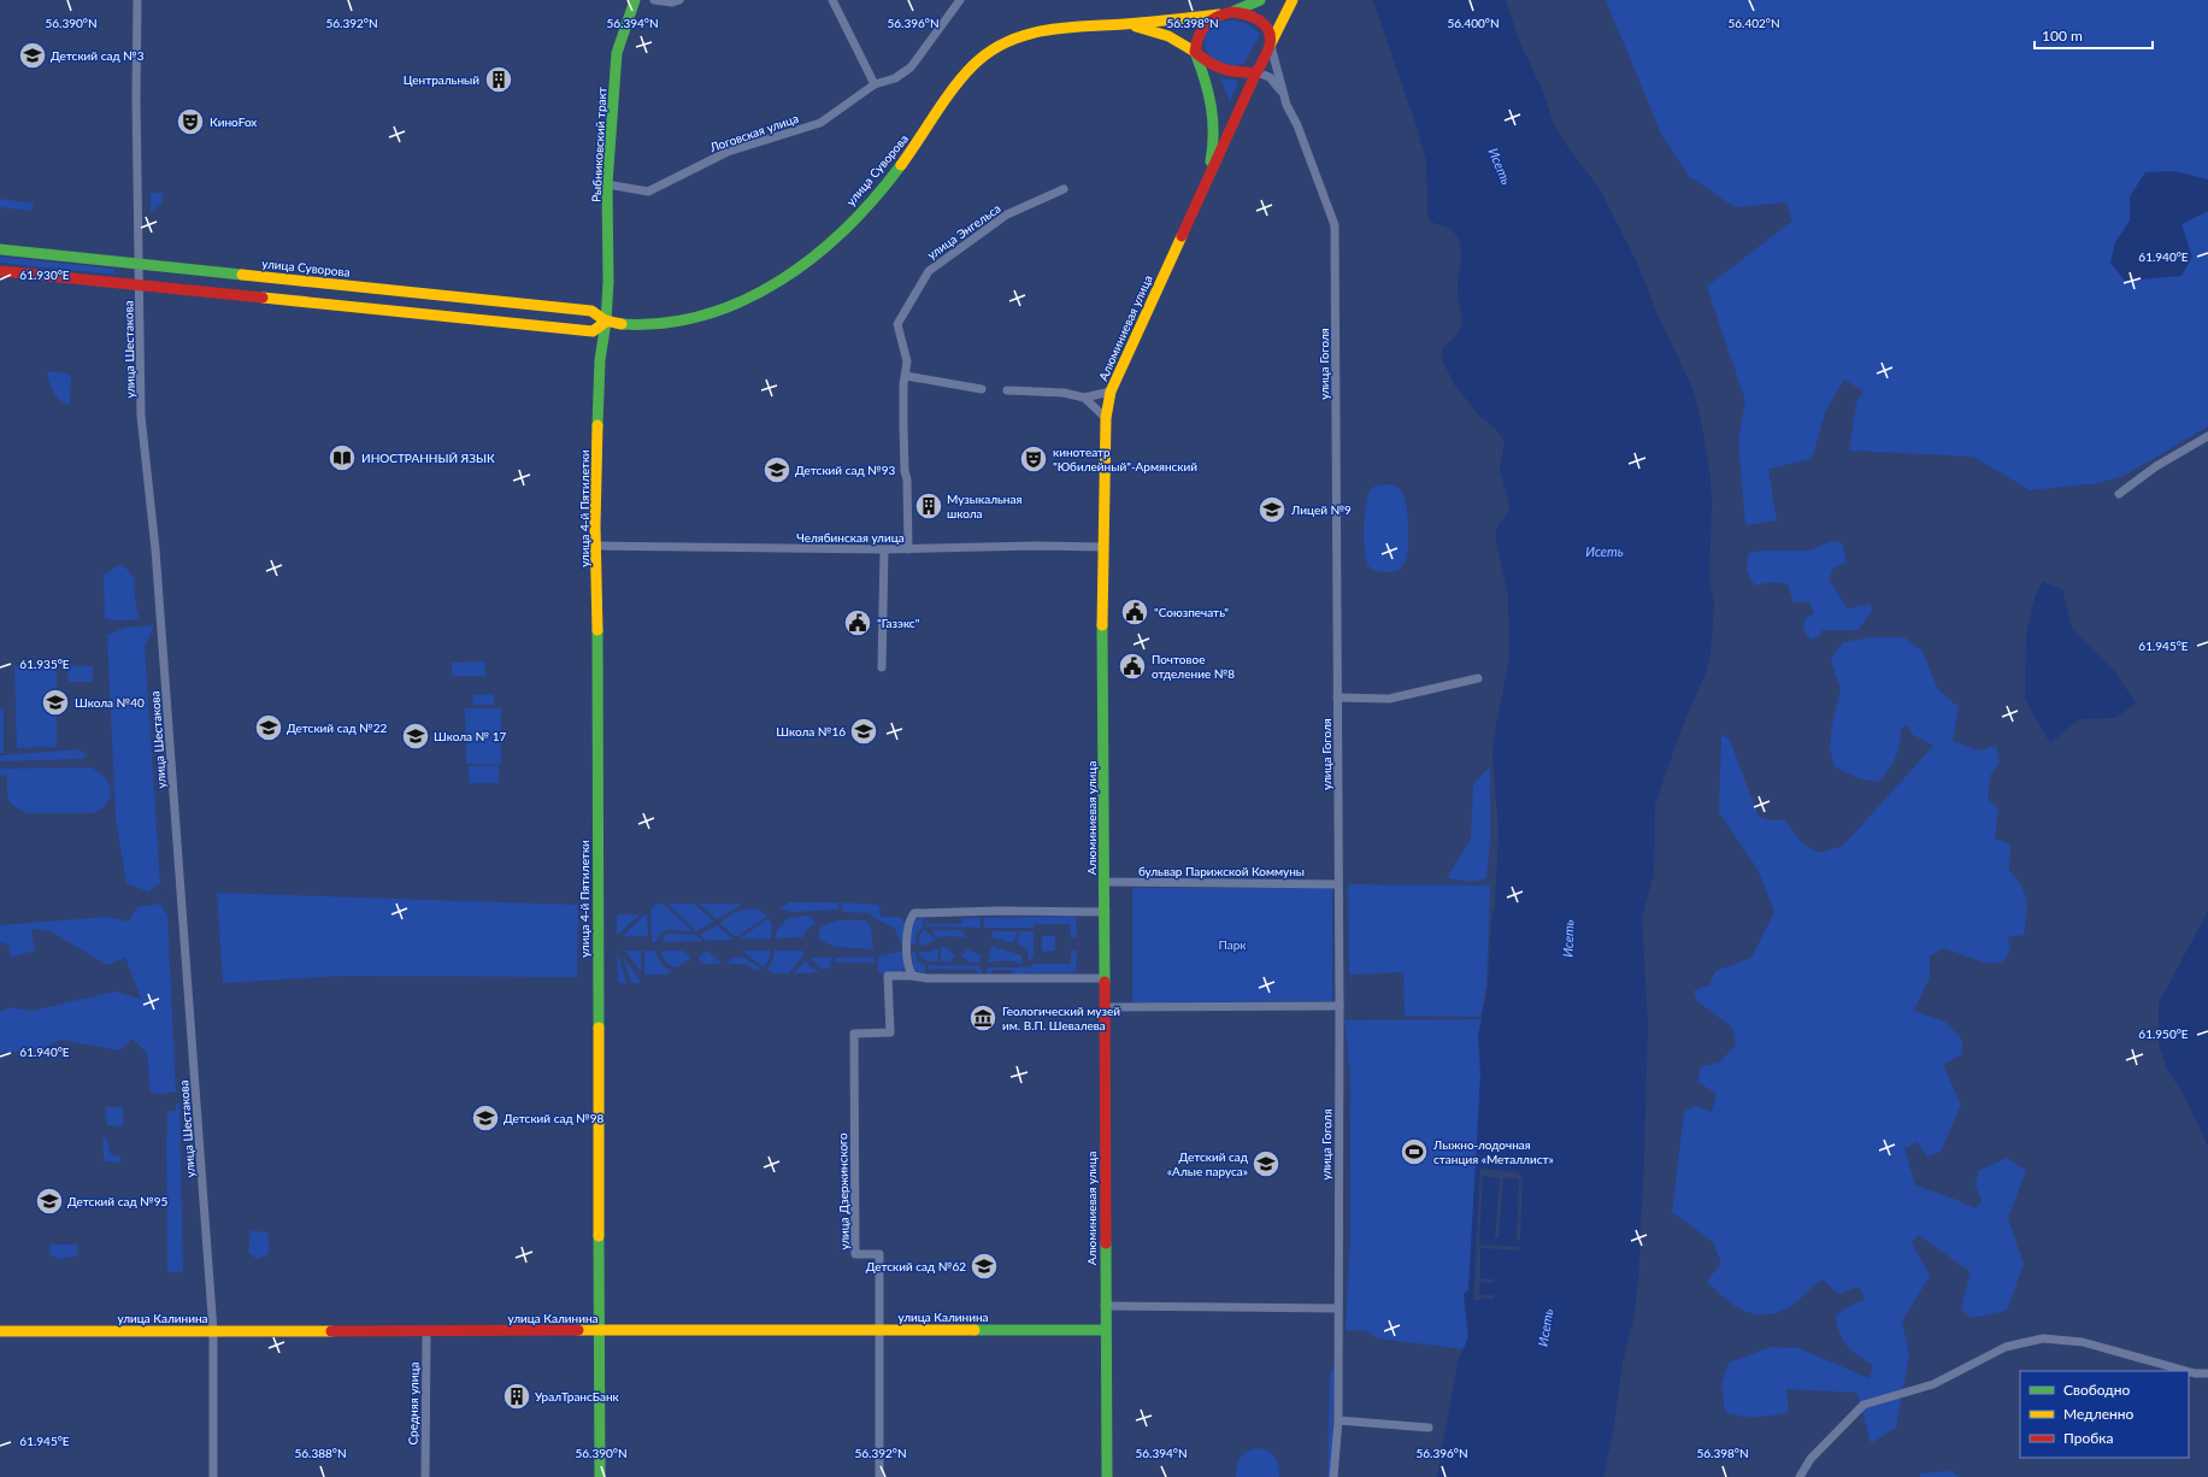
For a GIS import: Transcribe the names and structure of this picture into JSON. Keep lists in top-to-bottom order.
{
  "streets": {
    "main road": [
      "Рыбниковский тракт",
      "улица Суворова",
      "Алюминиевая улица",
      "улица 4-й Пятилетки",
      "улица Калинина"
    ],
    "street": [
      "Логовская улица",
      "улица Энгельса",
      "улица Шестакова",
      "улица Гоголя",
      "Челябинская улица",
      "бульвар Парижской Коммуны",
      "улица Дзержинского",
      "Средняя улица"
    ]
  },
  "crossings": [
    ["Логовская улица", "Рыбниковский тракт"],
    ["Рыбниковский тракт", "улица Суворова"],
    ["Рыбниковский тракт", "улица 4-й Пятилетки"],
    ["улица Суворова", "улица Шестакова"],
    ["улица Суворова", "улица Гоголя"],
    ["улица Суворова", "улица 4-й Пятилетки"],
    ["улица Энгельса", "Челябинская улица"],
    ["Алюминиевая улица", "Челябинская улица"],
    ["Алюминиевая улица", "бульвар Парижской Коммуны"],
    ["Алюминиевая улица", "улица Калинина"],
    ["улица Шестакова", "улица Калинина"],
    ["улица Гоголя", "бульвар Парижской Коммуны"],
    ["улица 4-й Пятилетки", "Челябинская улица"],
    ["улица 4-й Пятилетки", "улица Калинина"],
    ["улица Дзержинского", "улица Калинина"],
    ["улица Калинина", "Средняя улица"]
  ],
  "water": ["Исеть"],
  "parks": ["Парк"],
  "places": {
    "school or university": [
      "Детский сад №3",
      "Детский сад №93",
      "Лицей №9",
      "Школа №40",
      "Детский сад №22",
      "Школа №16",
      "Школа № 17",
      "Детский сад №98",
      "Детский сад «Алые паруса»",
      "Детский сад №95",
      "Детский сад №62"
    ],
    "building": ["Центральный", "Музыкальная школа", "УралТрансБанк"],
    "theatre": ["КиноFox", "кинотеатр \"Юбилейный\"-Армянский"],
    "library": ["ИНОСТРАННЫЙ ЯЗЫК"],
    "public building": ["\"Союзпечать\"", "\"Газэкс\"", "Почтовое отделение №8"],
    "museum": ["Геологический музей им. В.П. Шевалева"],
    "sports": ["Лыжно-лодочная станция «Металлист»"]
  },
  "legend": ["Свободно", "Медленно", "Пробка"],
  "scale_bar": "100 m",
  "coordinates": [
    "56.402°N",
    "56.390°N",
    "56.392°N",
    "56.394°N",
    "56.396°N",
    "56.398°N",
    "56.400°N",
    "61.940°E",
    "61.930°E",
    "61.945°E",
    "61.935°E",
    "61.950°E",
    "56.388°N"
  ]
}
